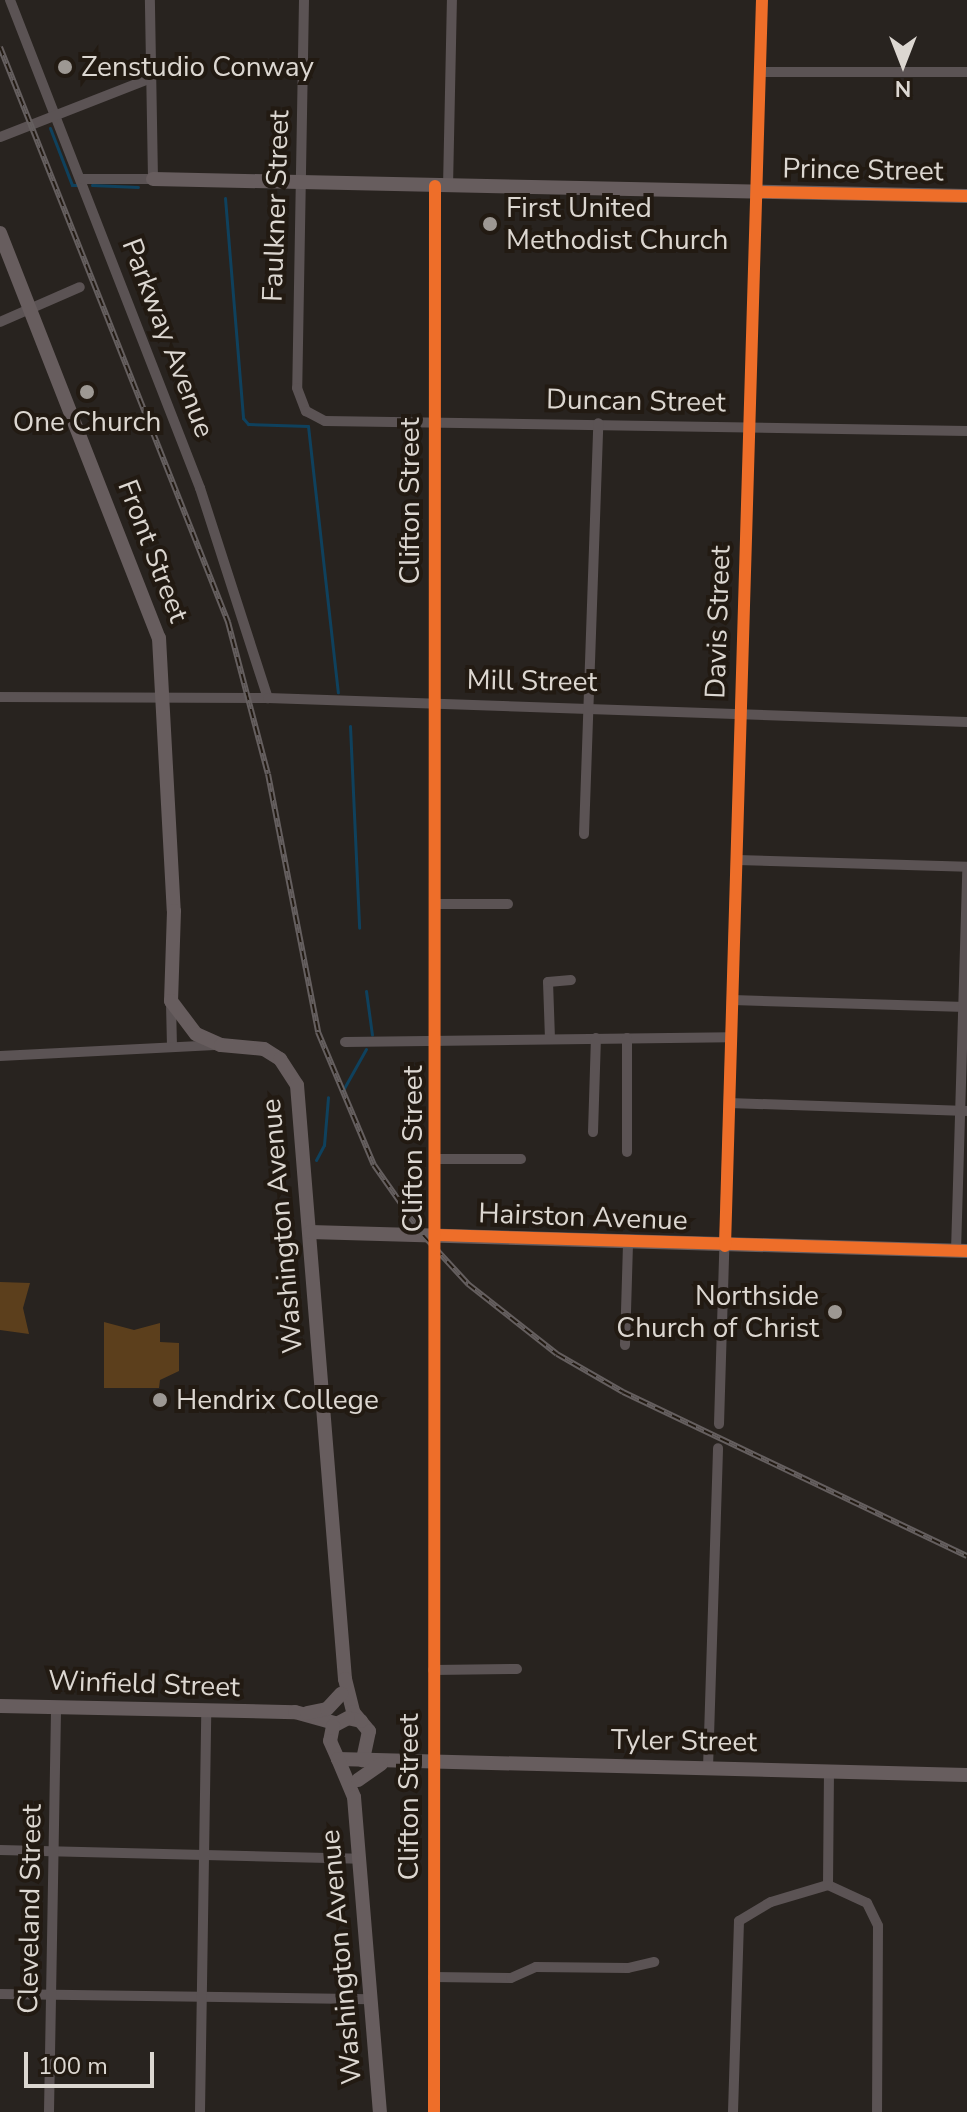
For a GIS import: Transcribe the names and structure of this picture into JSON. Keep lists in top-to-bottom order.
{
  "streets": {
    "street": [
      "Prince Street",
      "Faulkner Street",
      "Parkway Avenue",
      "Duncan Street",
      "Clifton Street",
      "Front Street",
      "Davis Street",
      "Mill Street",
      "Hairston Avenue",
      "Washington Avenue",
      "Winfield Street",
      "Tyler Street",
      "Cleveland Street"
    ]
  },
  "crossings": [
    ["Prince Street", "Faulkner Street"],
    ["Prince Street", "Clifton Street"],
    ["Prince Street", "Davis Street"],
    ["Faulkner Street", "Duncan Street"],
    ["Parkway Avenue", "Mill Street"],
    ["Duncan Street", "Clifton Street"],
    ["Duncan Street", "Davis Street"],
    ["Clifton Street", "Mill Street"],
    ["Clifton Street", "Hairston Avenue"],
    ["Clifton Street", "Tyler Street"],
    ["Front Street", "Mill Street"],
    ["Davis Street", "Mill Street"],
    ["Davis Street", "Hairston Avenue"],
    ["Hairston Avenue", "Washington Avenue"],
    ["Washington Avenue", "Winfield Street"],
    ["Washington Avenue", "Tyler Street"],
    ["Winfield Street", "Tyler Street"],
    ["Winfield Street", "Cleveland Street"]
  ],
  "places": [
    "Zenstudio Conway",
    "First United Methodist Church",
    "One Church",
    "Northside Church of Christ",
    "Hendrix College"
  ],
  "scale_bar": "100 m",
  "north": "bottom"
}
